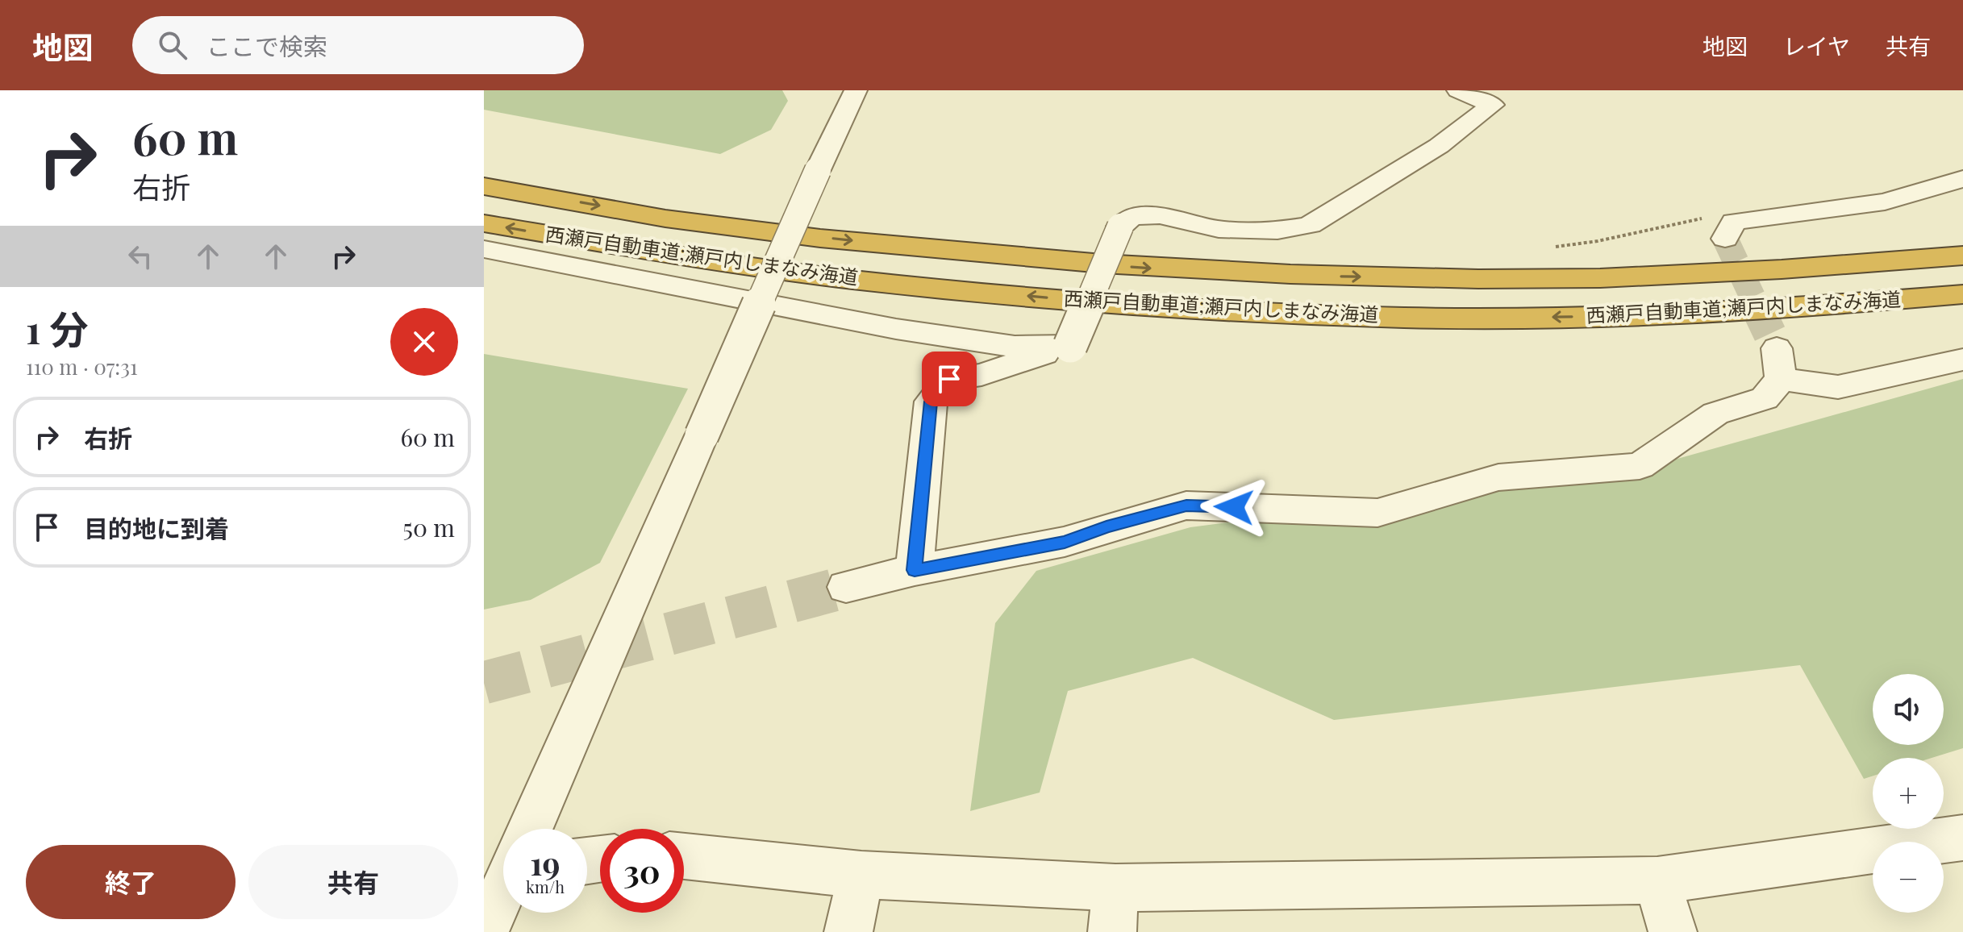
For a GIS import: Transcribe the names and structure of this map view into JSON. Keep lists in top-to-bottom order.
{
  "streets": {
    "highway": ["西瀬戸自動車道;瀬戸内しまなみ海道"]
  },
  "page": {
    "header": "地図",
    "search": "ここで検索",
    "nav": ["地図", "レイヤ", "共有"],
    "turn": ["60 m", "右折"],
    "heading": ["1 分", "110 m · 07:31"],
    "list": [
      {
        "name": "右折",
        "value": "60 m"
      },
      {
        "name": "目的地に到着",
        "value": "50 m"
      }
    ],
    "map_buttons": ["+", "−"],
    "speed": "19 km/h",
    "limit": "30",
    "buttons": ["終了", "共有"]
  }
}
